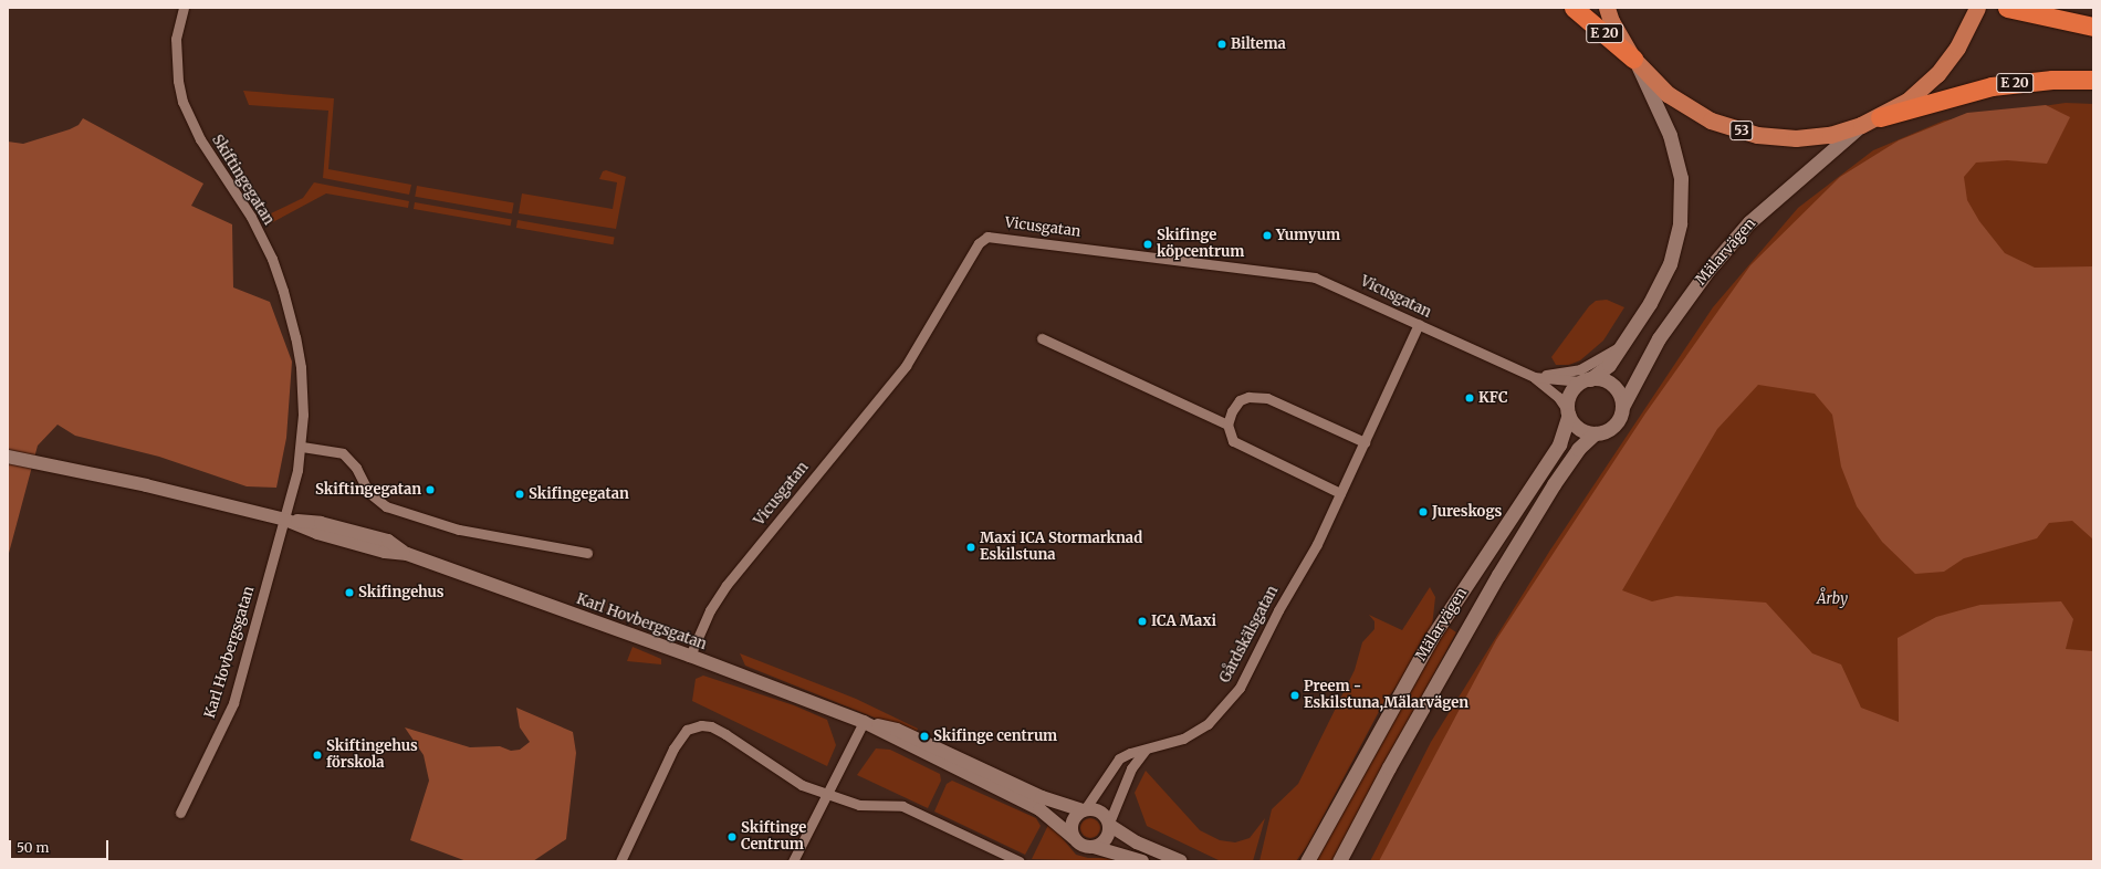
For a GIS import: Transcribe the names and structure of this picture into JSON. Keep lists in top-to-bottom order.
{
  "streets": {
    "highway": ["E 20"],
    "main road": ["53", "Mälarvägen"],
    "street": [
      "Skiftingegatan",
      "Vicusgatan",
      "Karl Hovbergsgatan",
      "Gårdskälsgatan"
    ]
  },
  "crossings": [
    ["E 20", "53"],
    ["53", "Mälarvägen"],
    ["Skiftingegatan", "Karl Hovbergsgatan"],
    ["Vicusgatan", "Mälarvägen"],
    ["Vicusgatan", "Karl Hovbergsgatan"],
    ["Vicusgatan", "Gårdskälsgatan"],
    ["Karl Hovbergsgatan", "Gårdskälsgatan"]
  ],
  "parks": ["Årby"],
  "places": [
    "Biltema",
    "Yumyum",
    "Skifinge köpcentrum",
    "KFC",
    "Skiftingegatan",
    "Skifingegatan",
    "Jureskogs",
    "Maxi ICA Stormarknad Eskilstuna",
    "Skifingehus",
    "ICA Maxi",
    "Preem - Eskilstuna,Mälarvägen",
    "Skifinge centrum",
    "Skiftingehus förskola",
    "Skiftinge Centrum"
  ],
  "scale_bar": "50 m"
}
